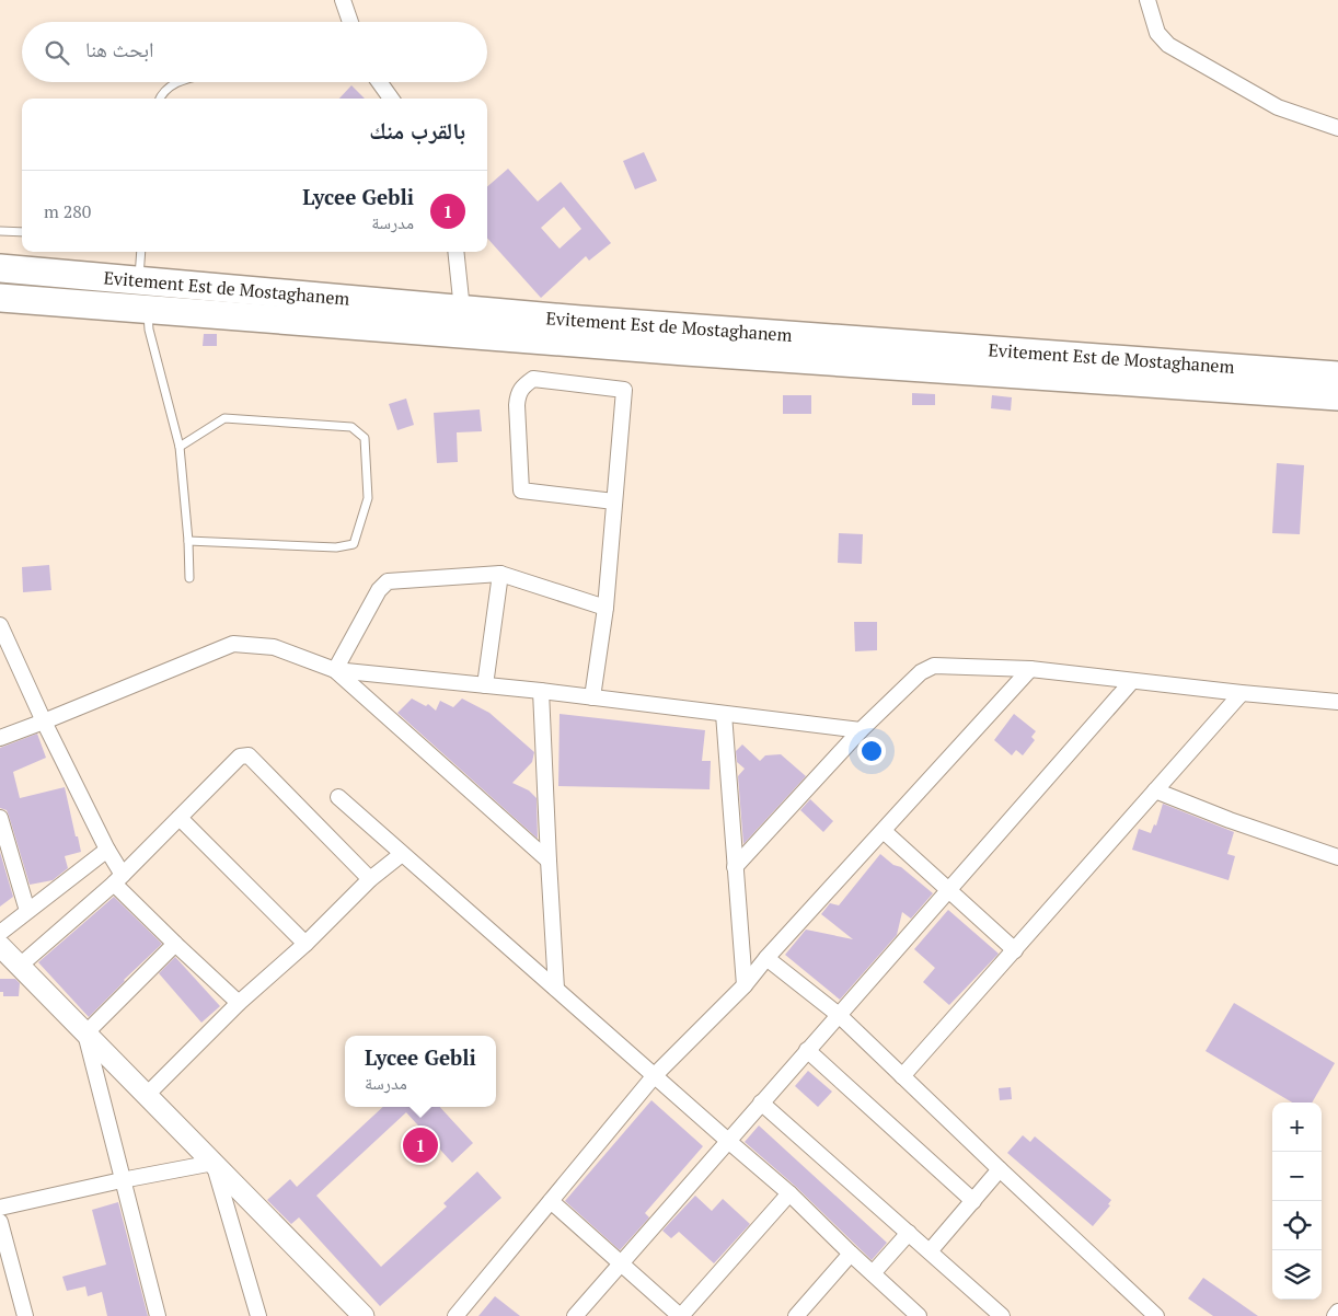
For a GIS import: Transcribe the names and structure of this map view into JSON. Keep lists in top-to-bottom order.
{
  "streets": {
    "highway": ["Evitement Est de Mostaghanem"]
  },
  "page": {
    "search": "ابحث هنا",
    "heading": "بالقرب منك",
    "list": [
      {
        "mark": "1",
        "name": "Lycee Gebli",
        "note": "مدرسة",
        "value": "280 m"
      }
    ],
    "popup": ["Lycee Gebli", "مدرسة"],
    "map_buttons": ["+", "−"],
    "pins": "1"
  }
}
